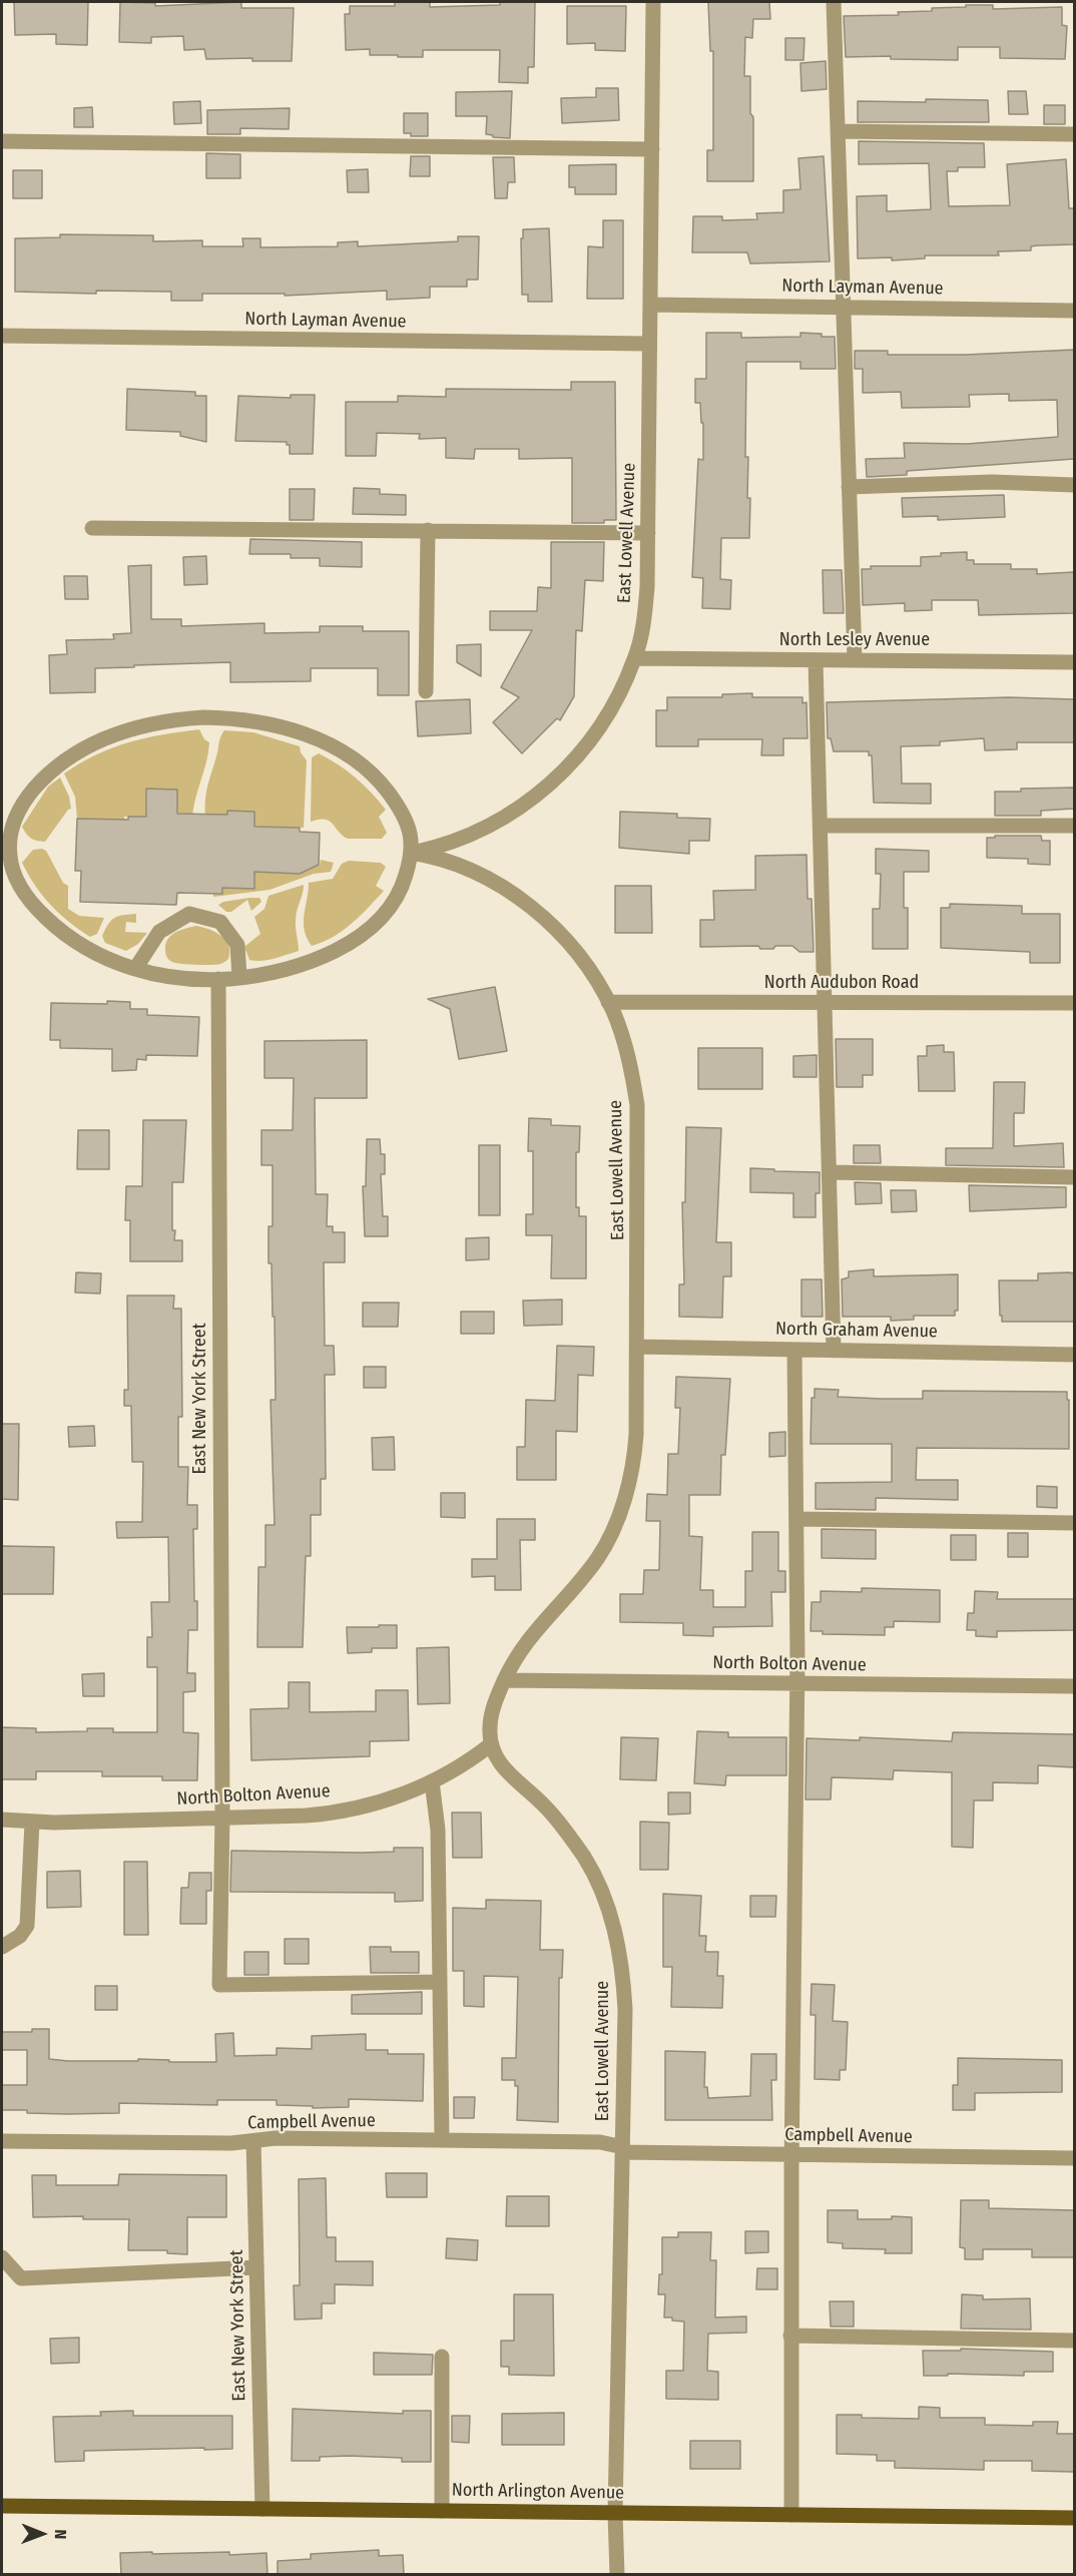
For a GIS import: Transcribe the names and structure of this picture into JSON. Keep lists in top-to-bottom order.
{
  "streets": {
    "main road": ["North Arlington Avenue"],
    "street": [
      "North Layman Avenue",
      "East Lowell Avenue",
      "North Lesley Avenue",
      "North Audubon Road",
      "North Graham Avenue",
      "East New York Street",
      "North Bolton Avenue",
      "Campbell Avenue"
    ]
  },
  "crossings": [
    ["North Layman Avenue", "East Lowell Avenue"],
    ["East Lowell Avenue", "North Lesley Avenue"],
    ["East Lowell Avenue", "North Audubon Road"],
    ["East Lowell Avenue", "North Graham Avenue"],
    ["East Lowell Avenue", "North Bolton Avenue"],
    ["East Lowell Avenue", "Campbell Avenue"],
    ["East Lowell Avenue", "North Arlington Avenue"],
    ["East New York Street", "North Bolton Avenue"],
    ["East New York Street", "Campbell Avenue"],
    ["East New York Street", "North Arlington Avenue"]
  ],
  "north": "right"
}
